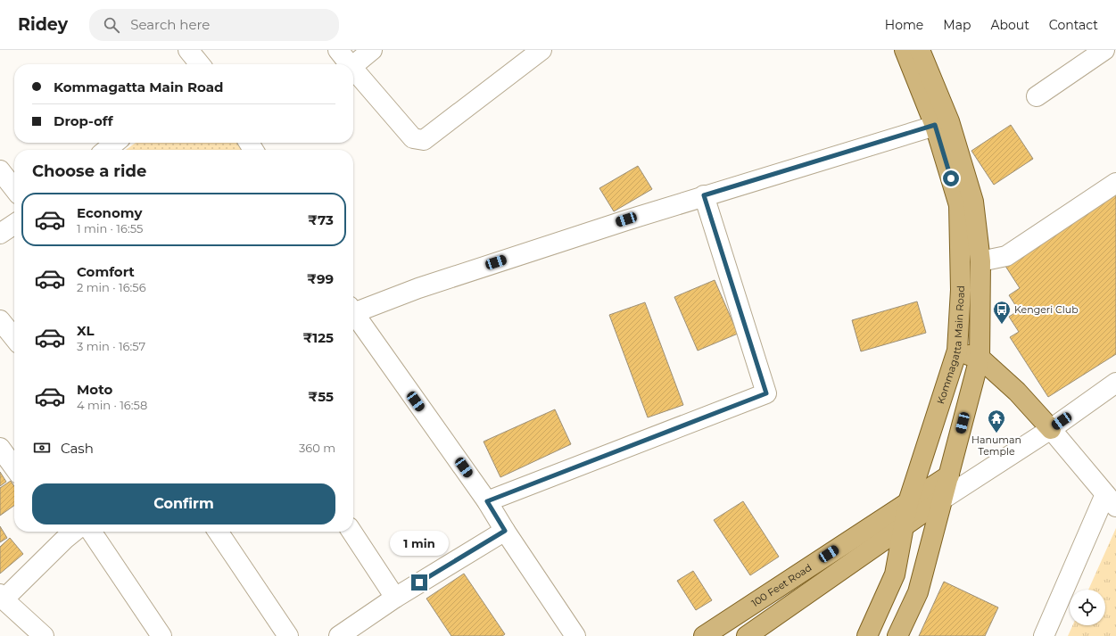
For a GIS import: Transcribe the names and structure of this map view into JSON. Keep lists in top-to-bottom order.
{
  "streets": {
    "main road": ["Kommagatta Main Road", "100 Feet Road"]
  },
  "crossings": [
    ["Kommagatta Main Road", "100 Feet Road"]
  ],
  "places": {
    "bus stop": ["Kengeri Club"],
    "temple": ["Hanuman Temple"]
  },
  "page": {
    "header": "Ridey",
    "search": "Search here",
    "nav": [
      "Home",
      "Map",
      "About",
      "Contact"
    ],
    "banner": ["Kommagatta Main Road", "Drop-off"],
    "heading": "Choose a ride",
    "list": [
      {
        "name": "Economy",
        "note": "1 min · 16:55",
        "value": "₹73"
      },
      {
        "name": "Comfort",
        "note": "2 min · 16:56",
        "value": "₹99"
      },
      {
        "name": "XL",
        "note": "3 min · 16:57",
        "value": "₹125"
      },
      {
        "name": "Moto",
        "note": "4 min · 16:58",
        "value": "₹55"
      }
    ],
    "pay": ["Cash", "360 m"],
    "buttons": "Confirm",
    "bubble": "1 min"
  }
}
